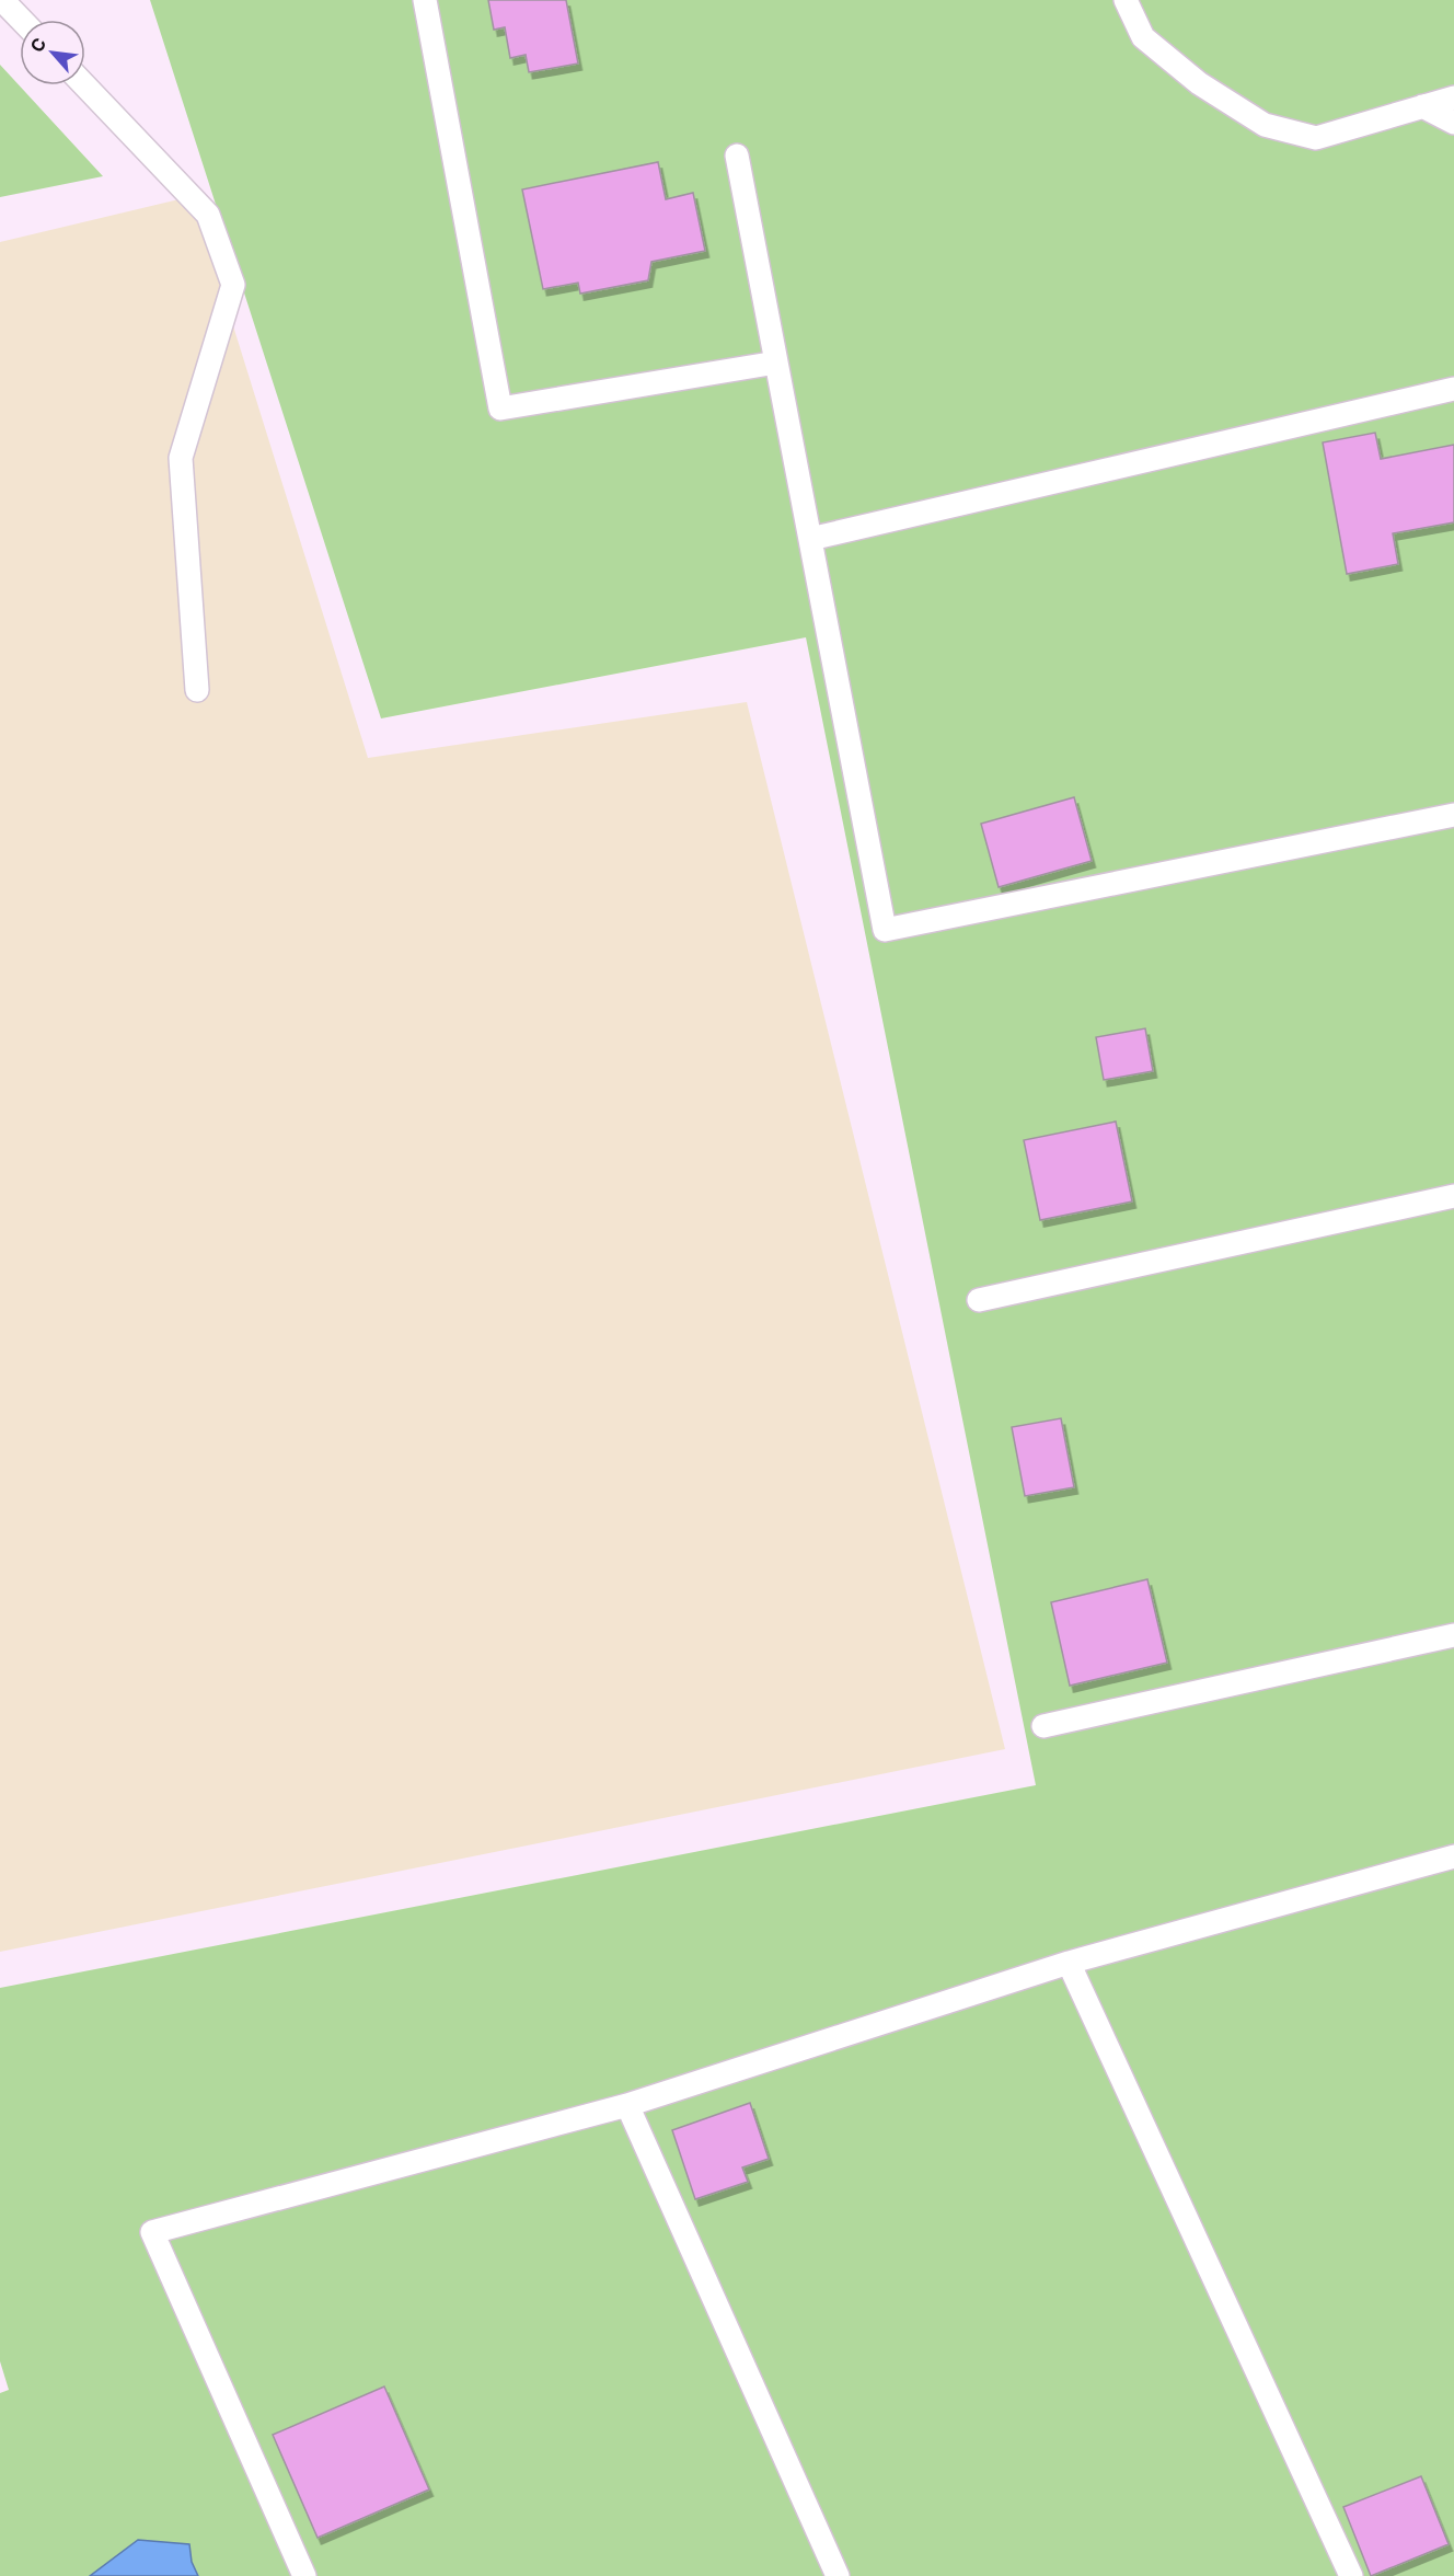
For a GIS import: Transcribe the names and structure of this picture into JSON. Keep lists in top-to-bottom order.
{
  "north": "top left"
}
